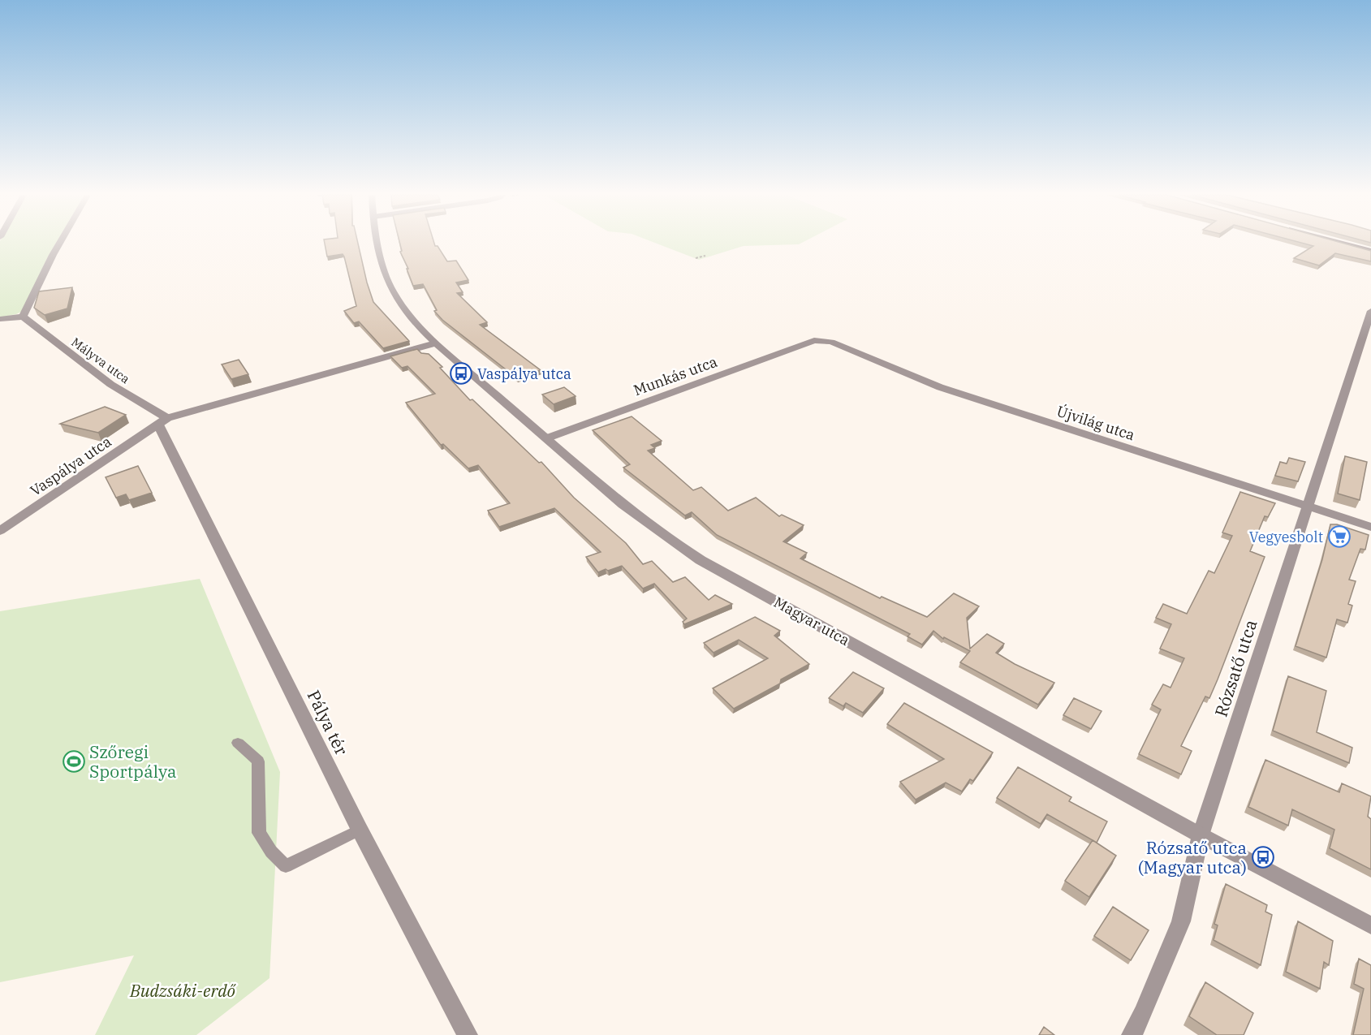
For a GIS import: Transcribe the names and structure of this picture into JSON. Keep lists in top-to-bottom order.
{
  "streets": {
    "street": [
      "Mályva utca",
      "Munkás utca",
      "Újvilág utca",
      "Vaspálya utca",
      "Magyar utca",
      "Rózsatő utca",
      "Pálya tér"
    ]
  },
  "crossings": [
    ["Mályva utca", "Vaspálya utca"],
    ["Mályva utca", "Pálya tér"],
    ["Munkás utca", "Újvilág utca"],
    ["Munkás utca", "Magyar utca"],
    ["Újvilág utca", "Rózsatő utca"],
    ["Vaspálya utca", "Magyar utca"],
    ["Vaspálya utca", "Pálya tér"],
    ["Magyar utca", "Rózsatő utca"]
  ],
  "parks": ["Budzsáki-erdő"],
  "places": {
    "bus stop": ["Vaspálya utca", "Rózsatő utca (Magyar utca)"],
    "supermarket": ["Vegyesbolt"],
    "sports": ["Szőregi Sportpálya"]
  }
}
